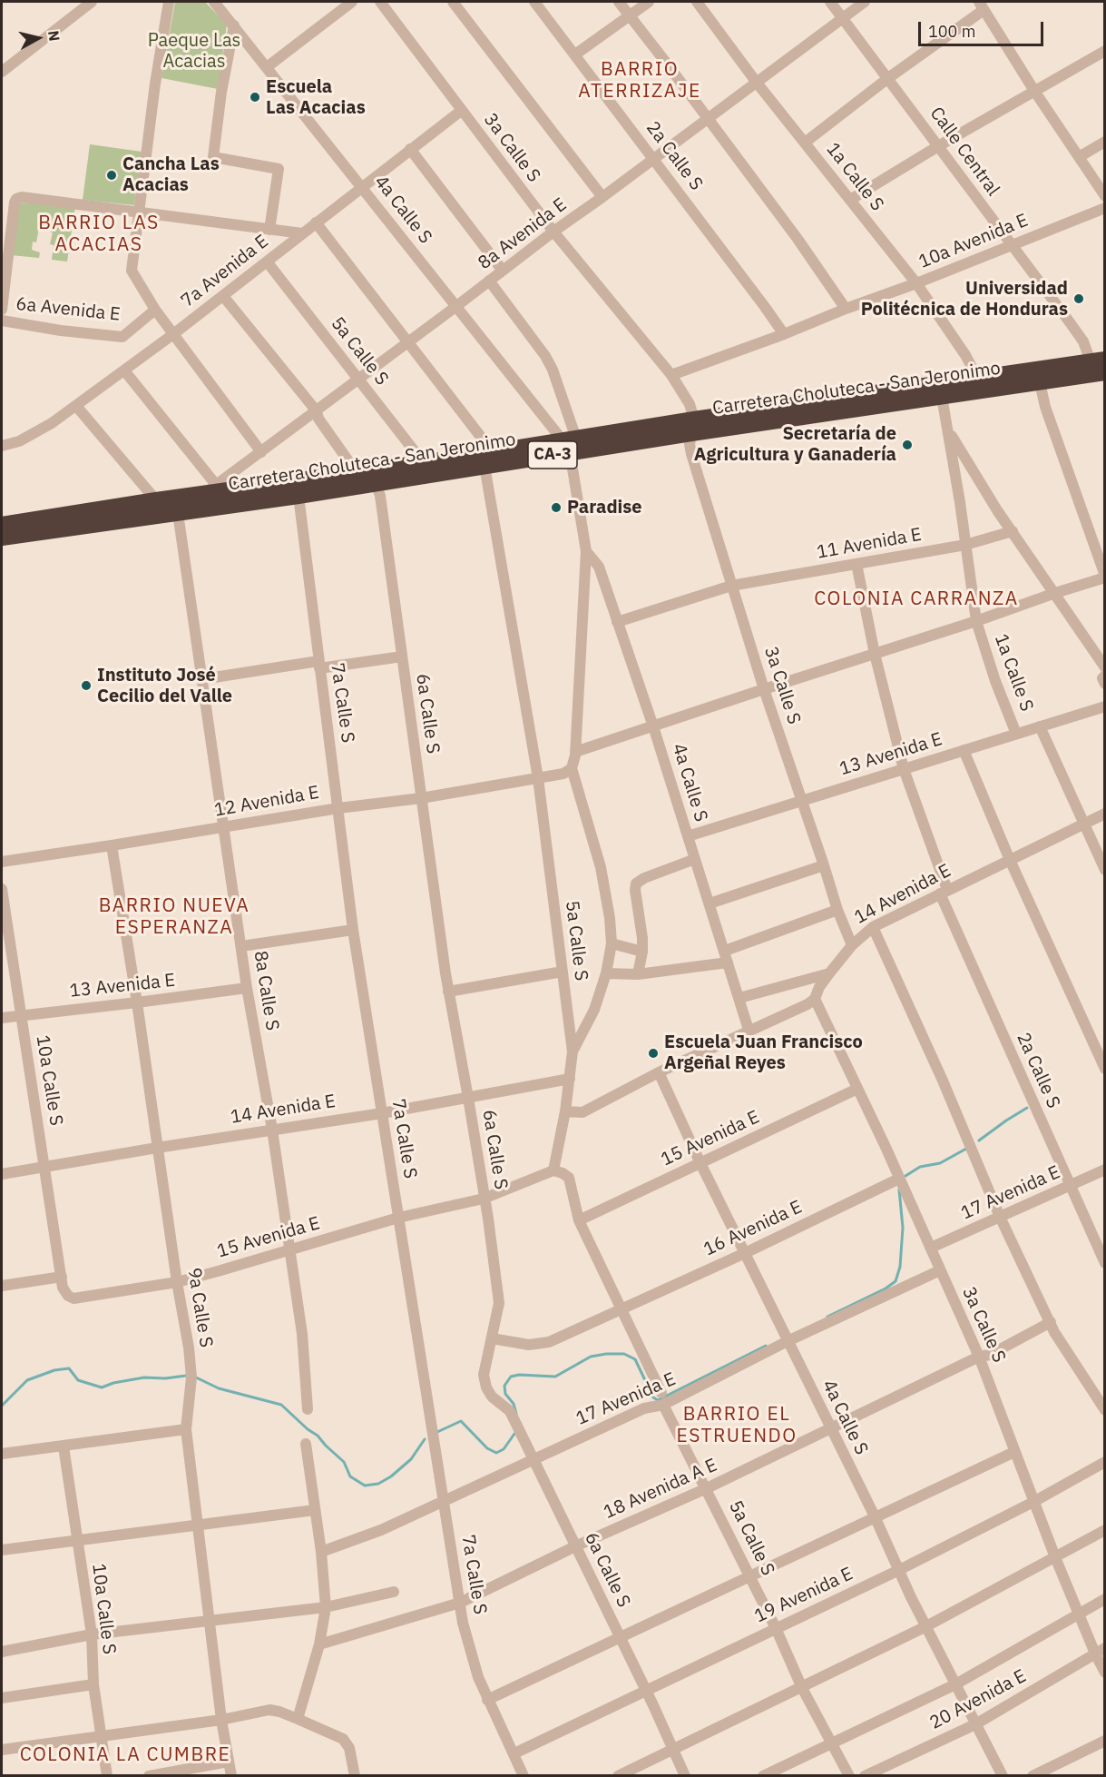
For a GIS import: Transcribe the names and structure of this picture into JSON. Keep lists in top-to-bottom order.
{
  "streets": {
    "highway": ["Carretera Choluteca - San Jeronimo", "CA-3"],
    "street": [
      "3a Calle S",
      "Calle Central",
      "2a Calle S",
      "1a Calle S",
      "4a Calle S",
      "8a Avenida E",
      "10a Avenida E",
      "7a Avenida E",
      "6a Avenida E",
      "5a Calle S",
      "11 Avenida E",
      "7a Calle S",
      "6a Calle S",
      "13 Avenida E",
      "12 Avenida E",
      "14 Avenida E",
      "8a Calle S",
      "10a Calle S",
      "15 Avenida E",
      "17 Avenida E",
      "16 Avenida E",
      "9a Calle S",
      "18 Avenida A E",
      "19 Avenida E",
      "20 Avenida E"
    ]
  },
  "crossings": [
    ["3a Calle S", "8a Avenida E"],
    ["3a Calle S", "10a Avenida E"],
    ["3a Calle S", "7a Avenida E"],
    ["3a Calle S", "Carretera Choluteca - San Jeronimo"],
    ["3a Calle S", "11 Avenida E"],
    ["3a Calle S", "13 Avenida E"],
    ["3a Calle S", "14 Avenida E"],
    ["3a Calle S", "15 Avenida E"],
    ["3a Calle S", "17 Avenida E"],
    ["3a Calle S", "16 Avenida E"],
    ["3a Calle S", "18 Avenida A E"],
    ["3a Calle S", "19 Avenida E"],
    ["3a Calle S", "20 Avenida E"],
    ["Calle Central", "8a Avenida E"],
    ["Calle Central", "10a Avenida E"],
    ["Calle Central", "Carretera Choluteca - San Jeronimo"],
    ["2a Calle S", "8a Avenida E"],
    ["2a Calle S", "10a Avenida E"],
    ["2a Calle S", "11 Avenida E"],
    ["2a Calle S", "13 Avenida E"],
    ["2a Calle S", "14 Avenida E"],
    ["2a Calle S", "17 Avenida E"],
    ["1a Calle S", "8a Avenida E"],
    ["1a Calle S", "10a Avenida E"],
    ["1a Calle S", "Carretera Choluteca - San Jeronimo"],
    ["1a Calle S", "11 Avenida E"],
    ["1a Calle S", "13 Avenida E"],
    ["1a Calle S", "14 Avenida E"],
    ["4a Calle S", "8a Avenida E"],
    ["4a Calle S", "7a Avenida E"],
    ["4a Calle S", "Carretera Choluteca - San Jeronimo"],
    ["4a Calle S", "11 Avenida E"],
    ["4a Calle S", "13 Avenida E"],
    ["4a Calle S", "12 Avenida E"],
    ["4a Calle S", "15 Avenida E"],
    ["4a Calle S", "17 Avenida E"],
    ["4a Calle S", "16 Avenida E"],
    ["4a Calle S", "18 Avenida A E"],
    ["4a Calle S", "19 Avenida E"],
    ["4a Calle S", "20 Avenida E"],
    ["8a Avenida E", "5a Calle S"],
    ["8a Avenida E", "Carretera Choluteca - San Jeronimo"],
    ["7a Avenida E", "5a Calle S"],
    ["5a Calle S", "Carretera Choluteca - San Jeronimo"],
    ["5a Calle S", "12 Avenida E"],
    ["5a Calle S", "14 Avenida E"],
    ["5a Calle S", "15 Avenida E"],
    ["5a Calle S", "17 Avenida E"],
    ["5a Calle S", "18 Avenida A E"],
    ["5a Calle S", "19 Avenida E"],
    ["Carretera Choluteca - San Jeronimo", "7a Calle S"],
    ["Carretera Choluteca - San Jeronimo", "6a Calle S"],
    ["Carretera Choluteca - San Jeronimo", "8a Calle S"],
    ["7a Calle S", "12 Avenida E"],
    ["7a Calle S", "14 Avenida E"],
    ["7a Calle S", "15 Avenida E"],
    ["7a Calle S", "17 Avenida E"],
    ["7a Calle S", "18 Avenida A E"],
    ["7a Calle S", "19 Avenida E"],
    ["6a Calle S", "12 Avenida E"],
    ["6a Calle S", "14 Avenida E"],
    ["6a Calle S", "15 Avenida E"],
    ["6a Calle S", "17 Avenida E"],
    ["6a Calle S", "16 Avenida E"],
    ["6a Calle S", "18 Avenida A E"],
    ["6a Calle S", "19 Avenida E"],
    ["13 Avenida E", "8a Calle S"],
    ["13 Avenida E", "10a Calle S"],
    ["13 Avenida E", "9a Calle S"],
    ["12 Avenida E", "8a Calle S"],
    ["12 Avenida E", "9a Calle S"],
    ["14 Avenida E", "8a Calle S"],
    ["14 Avenida E", "10a Calle S"],
    ["14 Avenida E", "9a Calle S"],
    ["8a Calle S", "15 Avenida E"],
    ["10a Calle S", "15 Avenida E"],
    ["15 Avenida E", "9a Calle S"]
  ],
  "districts": [
    "BARRIO ATERRIZAJE",
    "BARRIO LAS ACACIAS",
    "COLONIA CARRANZA",
    "BARRIO NUEVA ESPERANZA",
    "BARRIO EL ESTRUENDO",
    "COLONIA LA CUMBRE"
  ],
  "parks": ["Paeque Las Acacias"],
  "places": [
    "Escuela Las Acacias",
    "Cancha Las Acacias",
    "Universidad Politécnica de Honduras",
    "Secretaría de Agricultura y Ganadería",
    "Paradise",
    "Instituto José Cecilio del Valle",
    "Escuela Juan Francisco Argeñal Reyes"
  ],
  "scale_bar": "100 m",
  "north": "right"
}
